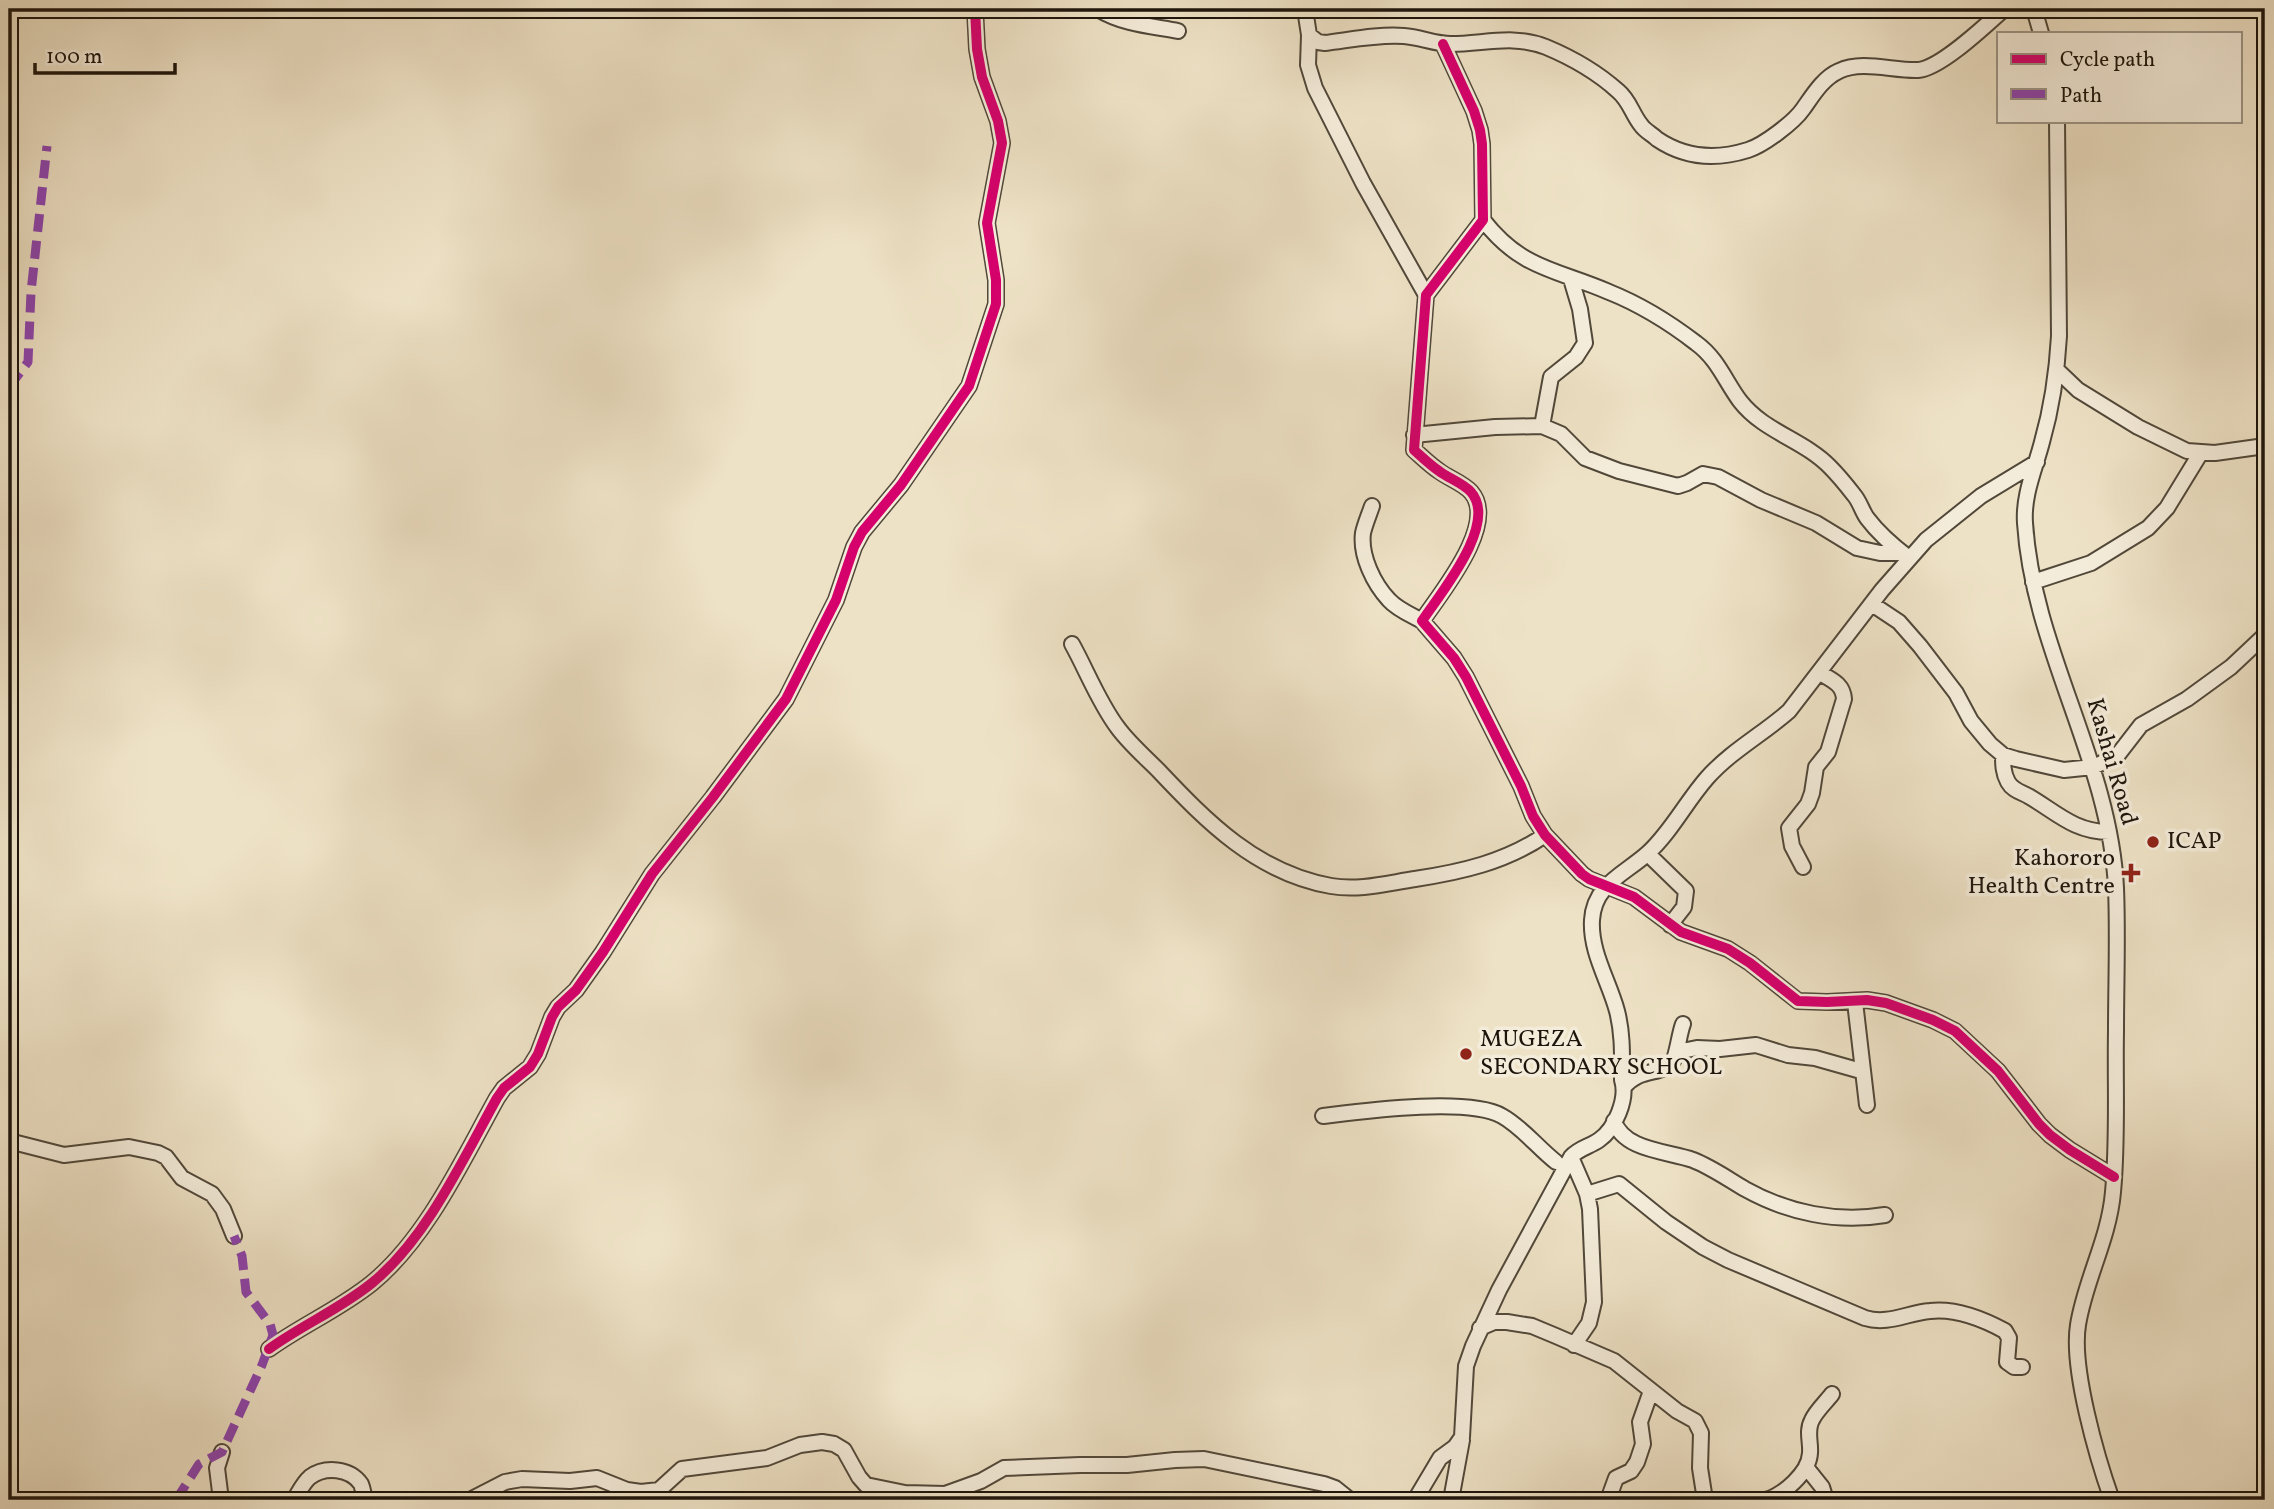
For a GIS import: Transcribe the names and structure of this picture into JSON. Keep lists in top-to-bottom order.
{
  "streets": {
    "street": ["Kashai Road"]
  },
  "places": {
    "other": ["ICAP", "MUGEZA SECONDARY SCHOOL"],
    "health": ["Kahororo Health Centre"]
  },
  "legend": ["Cycle path", "Path"],
  "scale_bar": "100 m"
}
